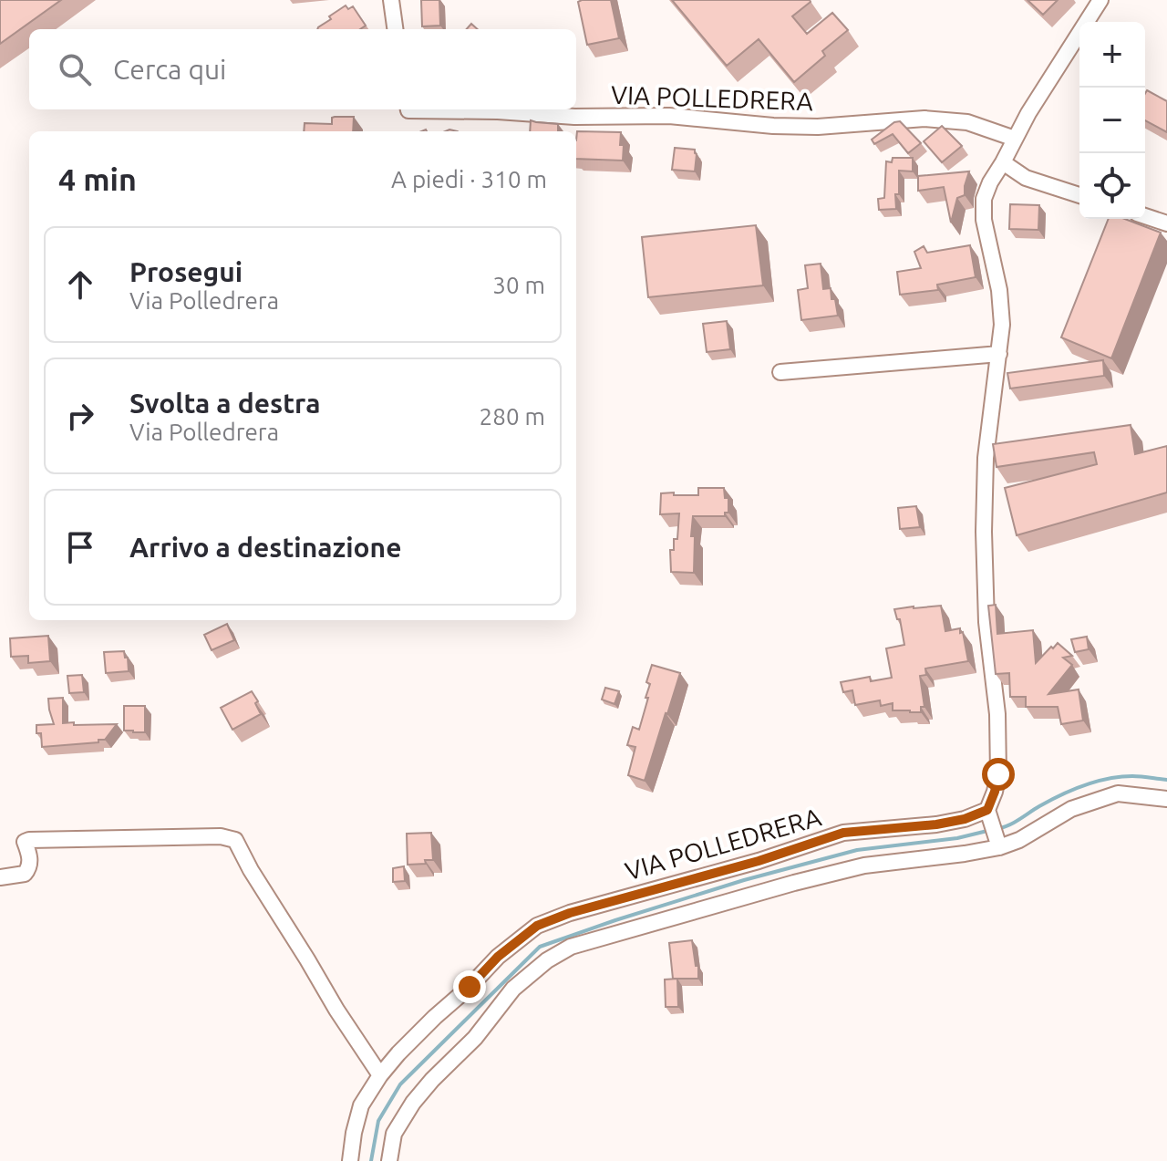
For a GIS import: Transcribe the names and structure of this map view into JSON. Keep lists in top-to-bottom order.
{
  "streets": {
    "street": ["VIA POLLEDRERA"]
  },
  "page": {
    "map_buttons": ["+", "−"],
    "search": "Cerca qui",
    "heading": ["4 min", "A piedi · 310 m"],
    "list": [
      ["Prosegui", "Via Polledrera", "30 m"],
      ["Svolta a destra", "Via Polledrera", "280 m"],
      "Arrivo a destinazione"
    ]
  }
}
